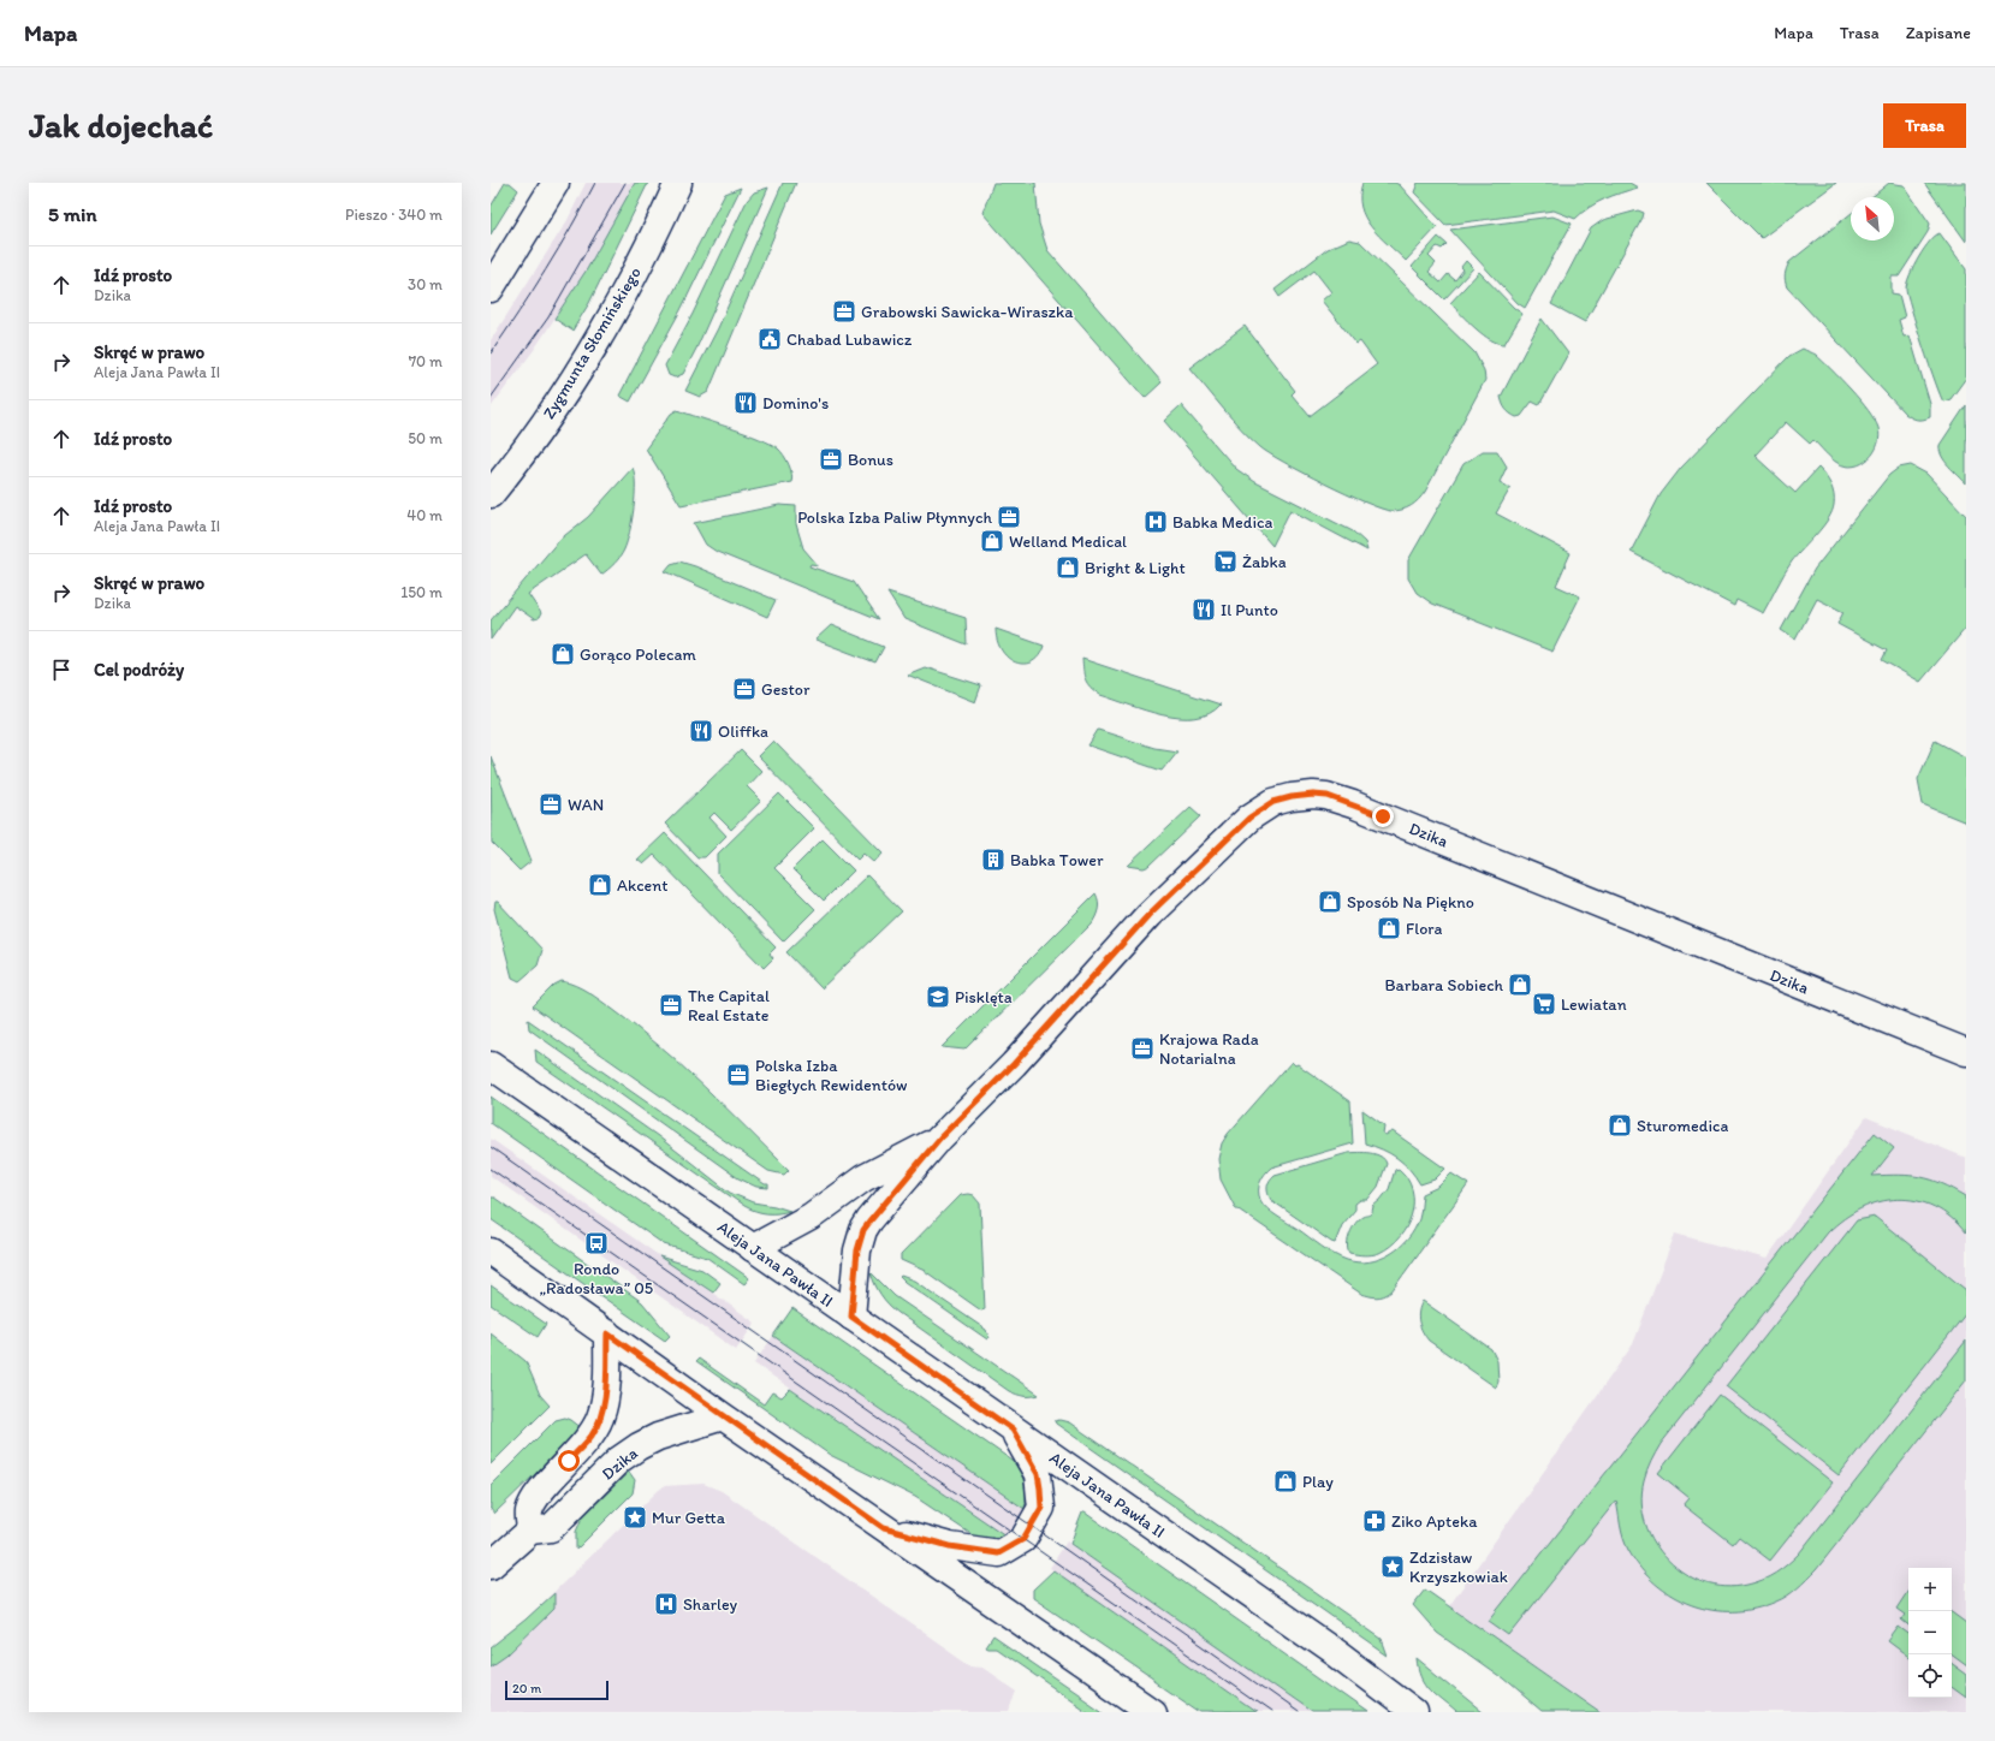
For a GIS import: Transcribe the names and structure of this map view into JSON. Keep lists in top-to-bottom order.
{
  "streets": {
    "main road": ["Zygmunta Słomińskiego", "Dzika", "Aleja Jana Pawła II"]
  },
  "crossings": [
    ["Dzika", "Aleja Jana Pawła II"]
  ],
  "places": {
    "office": [
      "Grabowski Sawicka-Wiraszka",
      "Bonus",
      "Polska Izba Paliw Płynnych",
      "Gestor",
      "WAN",
      "The Capital Real Estate",
      "Krajowa Rada Notarialna",
      "Polska Izba Biegłych Rewidentów"
    ],
    "public building": ["Chabad Lubawicz"],
    "restaurant": ["Domino's", "Il Punto", "Oliffka"],
    "hospital": ["Babka Medica", "Sharley"],
    "shop": [
      "Welland Medical",
      "Bright & Light",
      "Gorąco Polecam",
      "Akcent",
      "Sposób Na Piękno",
      "Flora",
      "Barbara Sobiech",
      "Sturomedica",
      "Play"
    ],
    "supermarket": ["Żabka", "Lewiatan"],
    "building": ["Babka Tower"],
    "school or university": ["Pisklęta"],
    "bus stop": ["Rondo „Radosława” 05"],
    "place": ["Mur Getta", "Zdzisław Krzyszkowiak"],
    "pharmacy": ["Ziko Apteka"]
  },
  "scale_bar": "20 m",
  "north": "top left",
  "page": {
    "header": "Mapa",
    "nav": ["Mapa", "Trasa", "Zapisane"],
    "buttons": "Trasa",
    "title": "Jak dojechać",
    "heading": ["5 min", "Pieszo · 340 m"],
    "list": [
      ["Idź prosto", "Dzika", "30 m"],
      ["Skręć w prawo", "Aleja Jana Pawła II", "70 m"],
      ["Idź prosto", "50 m"],
      ["Idź prosto", "Aleja Jana Pawła II", "40 m"],
      ["Skręć w prawo", "Dzika", "150 m"],
      "Cel podróży"
    ],
    "map_buttons": ["+", "−"],
    "scale": "20 m"
  }
}
